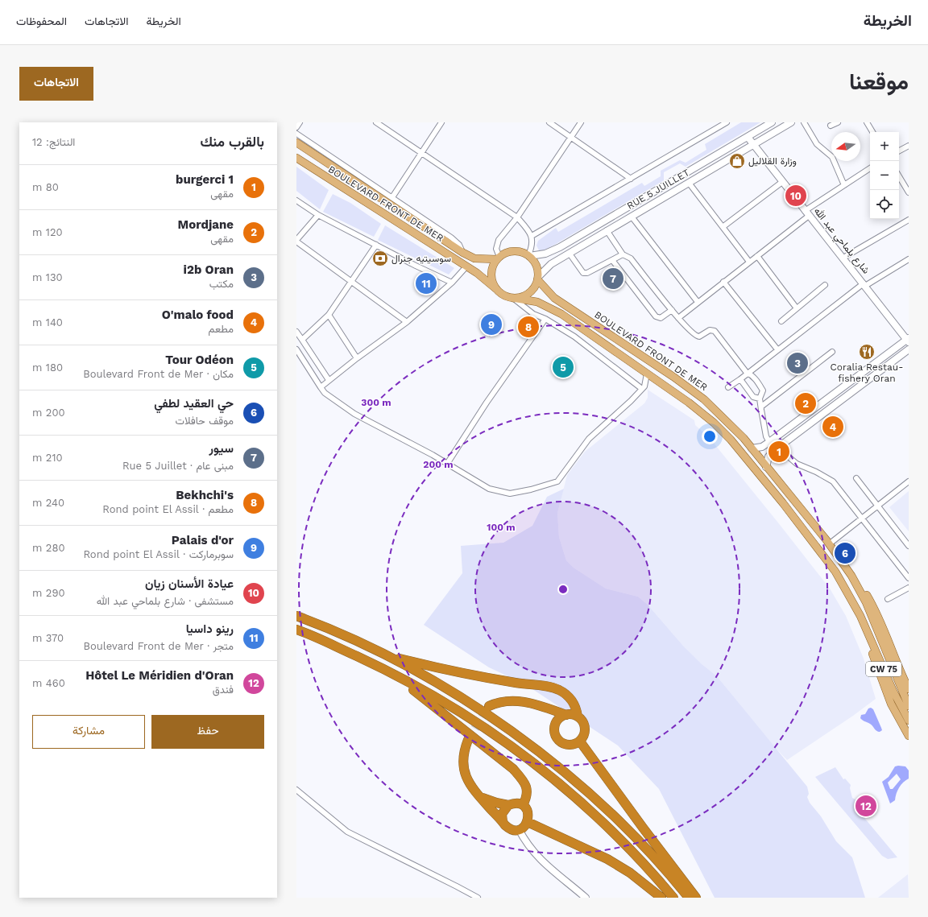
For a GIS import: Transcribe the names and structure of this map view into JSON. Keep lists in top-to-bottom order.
{
  "streets": {
    "main road": [
      "RUE 5 JUILLET",
      "BOULEVARD FRONT DE MER",
      "شارع بلماحي عبد الله",
      "CW 75"
    ]
  },
  "crossings": [
    ["RUE 5 JUILLET", "BOULEVARD FRONT DE MER"],
    ["RUE 5 JUILLET", "شارع بلماحي عبد الله"],
    ["RUE 5 JUILLET", "CW 75"],
    ["BOULEVARD FRONT DE MER", "CW 75"]
  ],
  "places": {
    "shop": ["وزارة القلاليل"],
    "bank": ["سوسيتيه جنرال"],
    "restaurant": ["Coralia Restau- fishery Oran"]
  },
  "north": "left",
  "page": {
    "header": "الخريطة",
    "nav": ["الخريطة", "الاتجاهات", "المحفوظات"],
    "title": "موقعنا",
    "buttons": [
      "الاتجاهات",
      ["حفظ", "مشاركة"]
    ],
    "heading": ["بالقرب منك", "النتائج: 12"],
    "map_buttons": ["+", "−"],
    "list": [
      {
        "mark": "1",
        "name": "burgerci 1",
        "note": "مقهى",
        "value": "80 m"
      },
      {
        "mark": "2",
        "name": "Mordjane",
        "note": "مقهى",
        "value": "120 m"
      },
      {
        "mark": "3",
        "name": "i2b Oran",
        "note": "مكتب",
        "value": "130 m"
      },
      {
        "mark": "4",
        "name": "O'malo food",
        "note": "مطعم",
        "value": "140 m"
      },
      {
        "mark": "5",
        "name": "Tour Odéon",
        "note": "مكان · Boulevard Front de Mer",
        "value": "180 m"
      },
      {
        "mark": "6",
        "name": "حي العقيد لطفي",
        "note": "موقف حافلات",
        "value": "200 m"
      },
      {
        "mark": "7",
        "name": "سيور",
        "note": "مبنى عام · Rue 5 Juillet",
        "value": "210 m"
      },
      {
        "mark": "8",
        "name": "Bekhchi's",
        "note": "مطعم · Rond point El Assil",
        "value": "240 m"
      },
      {
        "mark": "9",
        "name": "Palais d'or",
        "note": "سوبرماركت · Rond point El Assil",
        "value": "280 m"
      },
      {
        "mark": "10",
        "name": "عيادة الأسنان زيان",
        "note": "مستشفى · شارع بلماحي عبد الله",
        "value": "290 m"
      },
      {
        "mark": "11",
        "name": "رينو داسيا",
        "note": "متجر · Boulevard Front de Mer",
        "value": "370 m"
      },
      {
        "mark": "12",
        "name": "Hôtel Le Méridien d'Oran",
        "note": "فندق",
        "value": "460 m"
      }
    ],
    "pins": [
      "10",
      "7",
      "11",
      "9",
      "8",
      "3",
      "5",
      "2",
      "4",
      "1",
      "6",
      "12"
    ]
  },
  "rings": ["300 m", "200 m", "100 m"]
}
